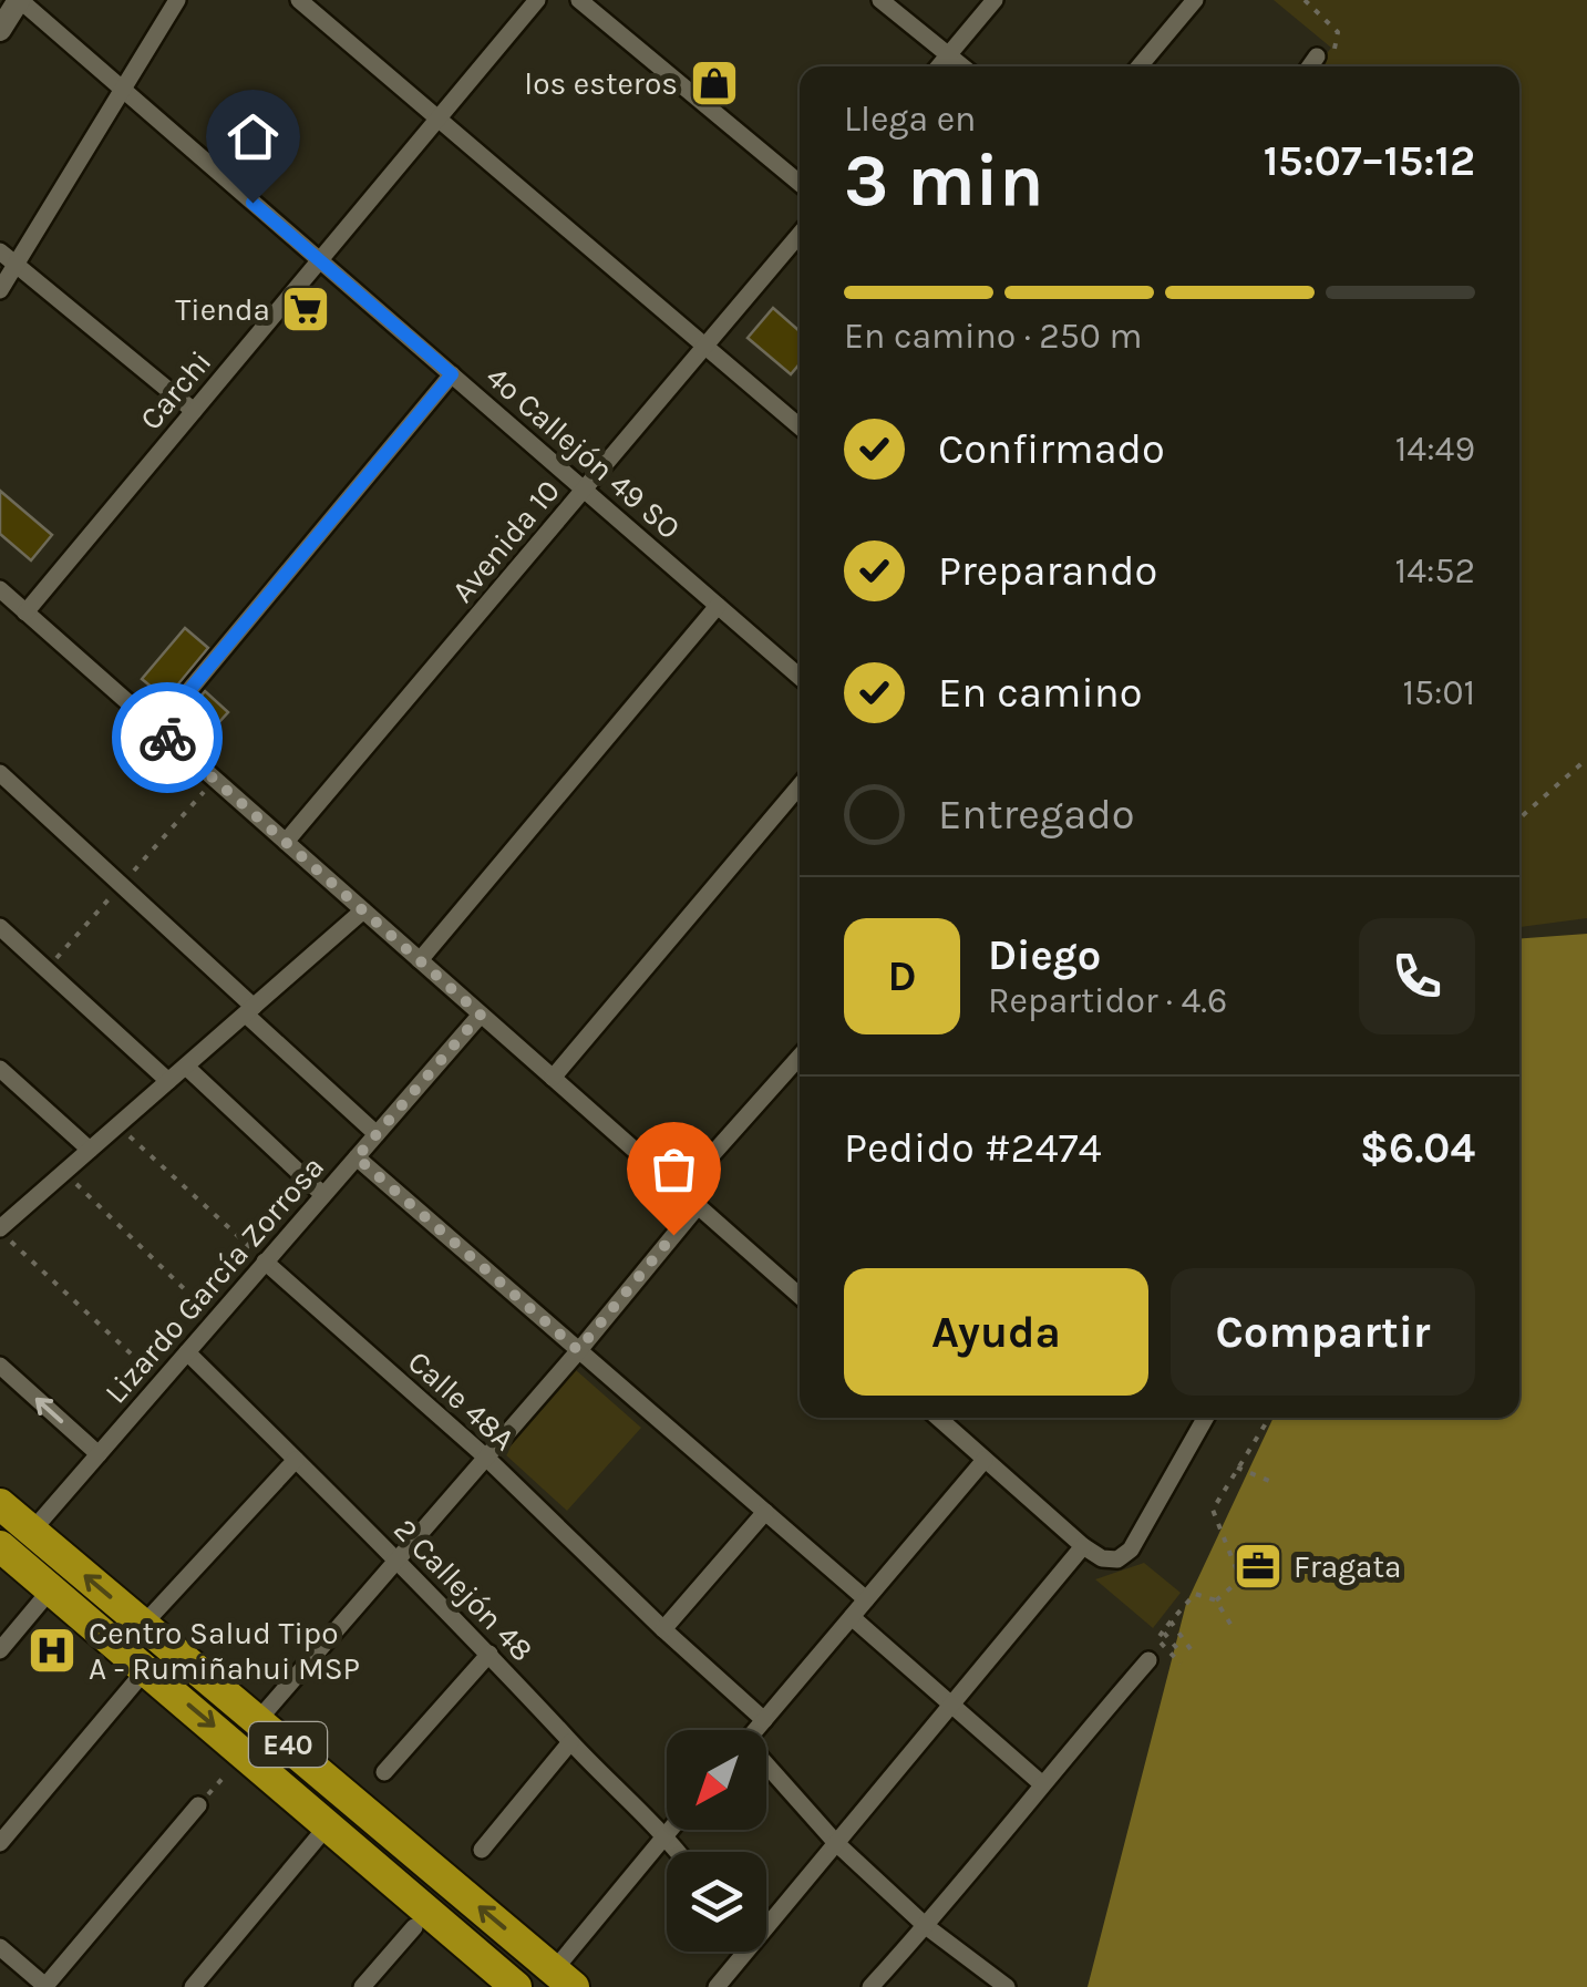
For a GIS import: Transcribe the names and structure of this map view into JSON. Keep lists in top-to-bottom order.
{
  "streets": {
    "highway": ["E40"],
    "street": [
      "Carchi",
      "4º Callejón 49 SO",
      "Avenida 10",
      "Lizardo García Zorrosa",
      "Calle 48A",
      "2 Callejón 48"
    ]
  },
  "crossings": [
    ["Carchi", "4º Callejón 49 SO"],
    ["4º Callejón 49 SO", "Avenida 10"],
    ["Lizardo García Zorrosa", "Calle 48A"],
    ["Lizardo García Zorrosa", "2 Callejón 48"],
    ["Lizardo García Zorrosa", "E40"]
  ],
  "places": {
    "shop": ["los esteros"],
    "supermarket": ["Tienda"],
    "office": ["Fragata"],
    "hospital": ["Centro Salud Tipo A - Rumiñahui MSP"]
  },
  "north": "bottom left",
  "page": {
    "heading": ["3 min", "Llega en", "15:07–15:12"],
    "panel": [
      "Diego",
      "Repartidor · 4.6",
      "Pedido #2474",
      "$6.04"
    ],
    "bar": "En camino · 250 m",
    "list": [
      ["Confirmado", "14:49"],
      ["Preparando", "14:52"],
      ["En camino", "15:01"],
      "Entregado"
    ],
    "round": "D",
    "buttons": ["Ayuda", "Compartir"]
  }
}
